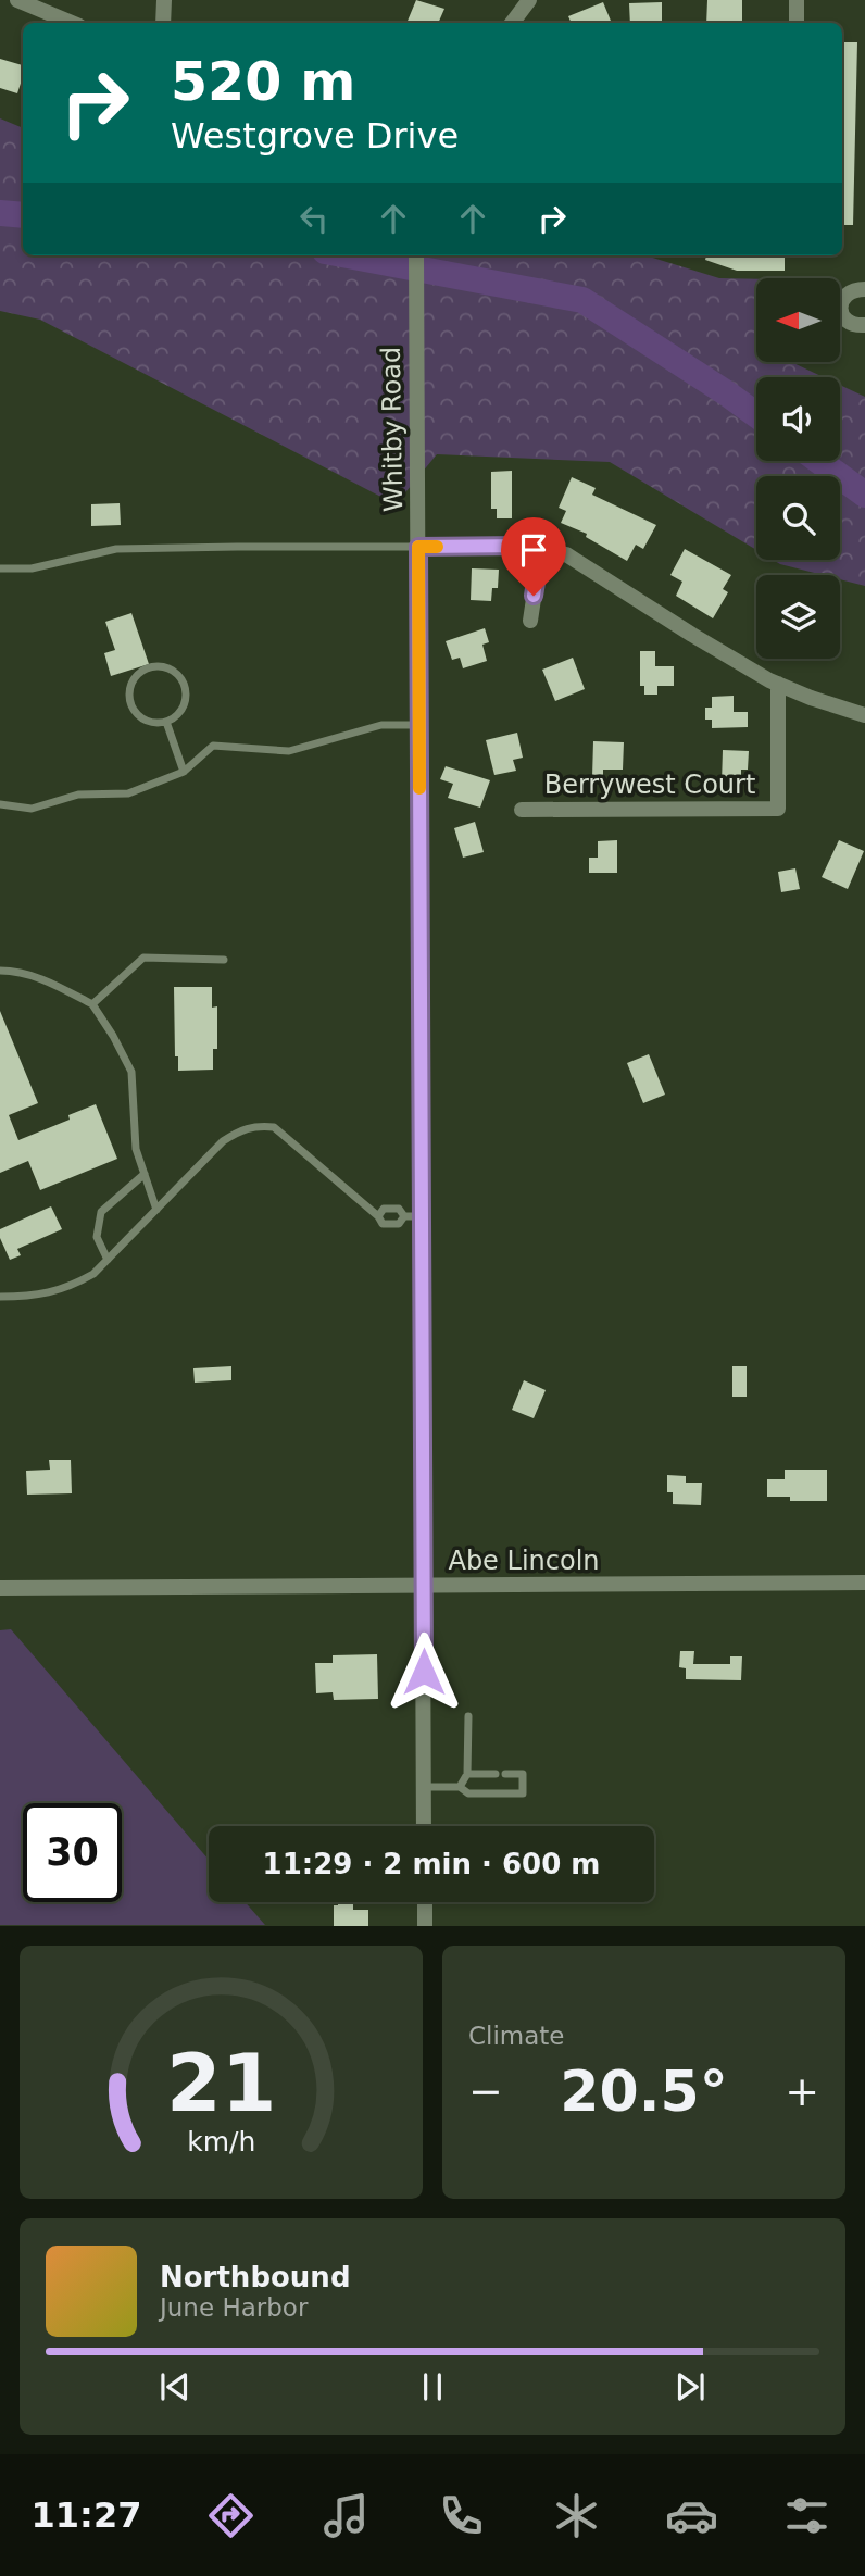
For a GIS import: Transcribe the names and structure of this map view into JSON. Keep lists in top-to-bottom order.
{
  "streets": {
    "street": ["Whitby Road", "Berrywest Court", "Abe Lincoln"]
  },
  "crossings": [
    ["Whitby Road", "Abe Lincoln"]
  ],
  "north": "left",
  "page": {
    "turn": ["520 m", "Westgrove Drive"],
    "limit": "30",
    "trip": "11:29 · 2 min · 600 m",
    "tile": "Climate",
    "heat": ["−", "20.5°", "+"],
    "song": ["Northbound", "June Harbor"],
    "tabs": "11:27",
    "gauge": ["21", "km/h"]
  }
}
